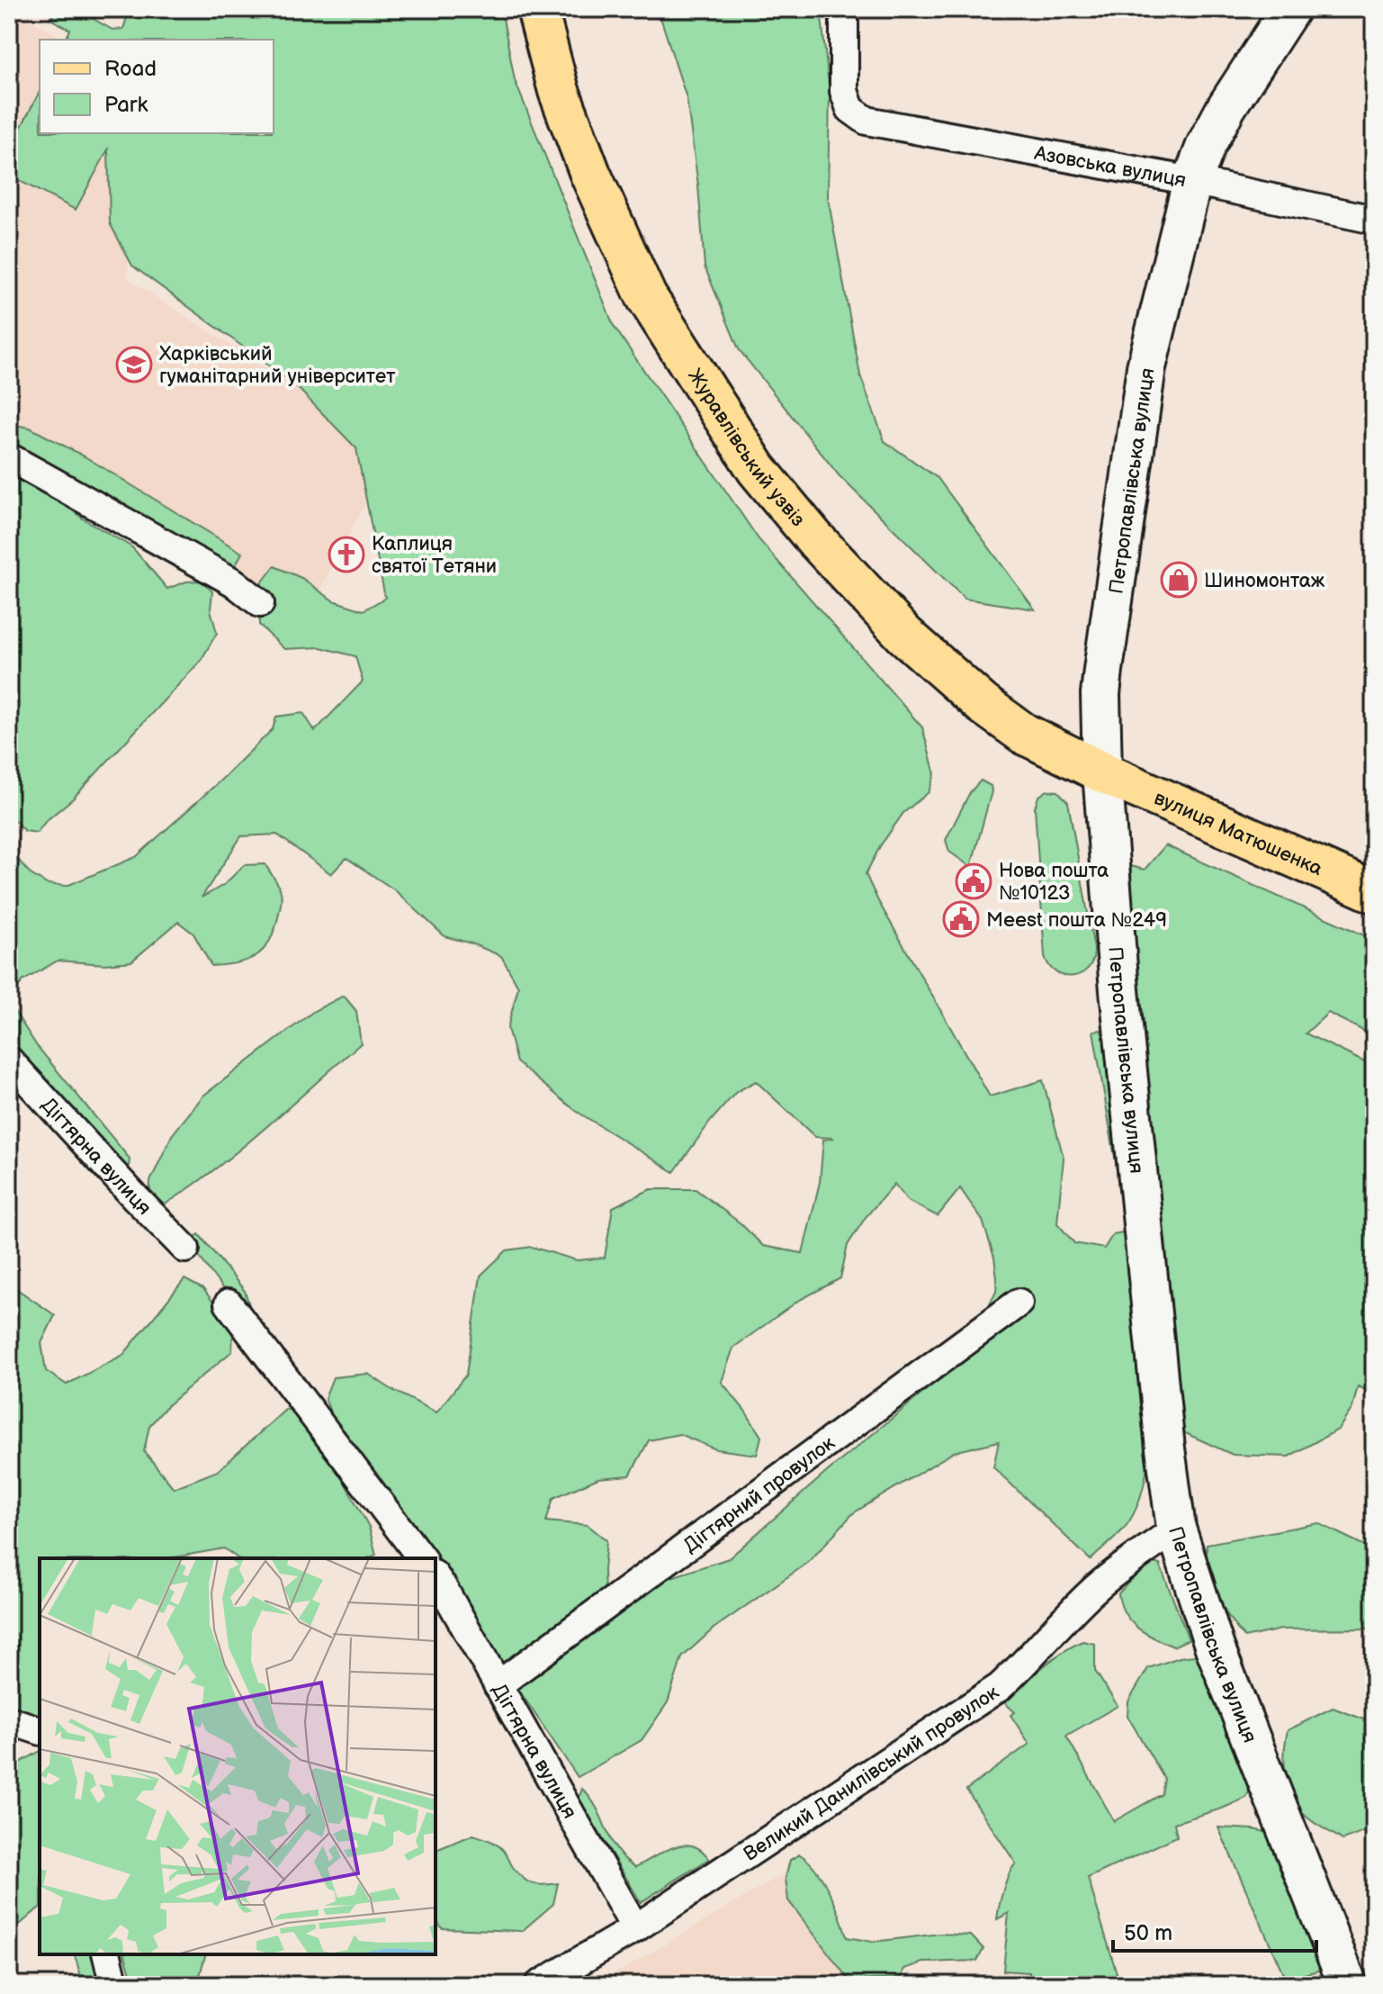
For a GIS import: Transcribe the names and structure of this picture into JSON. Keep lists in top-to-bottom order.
{
  "streets": {
    "main road": ["Журавлівський узвіз", "вулиця Матюшенка"],
    "street": [
      "Азовська вулиця",
      "Петропавлівська вулиця",
      "Дігтярна вулиця",
      "Дігтярний провулок",
      "Великий Данилівський провулок"
    ]
  },
  "crossings": [
    ["Азовська вулиця", "Петропавлівська вулиця"],
    ["Журавлівський узвіз", "Петропавлівська вулиця"],
    ["Журавлівський узвіз", "вулиця Матюшенка"],
    ["Петропавлівська вулиця", "вулиця Матюшенка"],
    ["Петропавлівська вулиця", "Великий Данилівський провулок"],
    ["Дігтярна вулиця", "Дігтярний провулок"],
    ["Дігтярна вулиця", "Великий Данилівський провулок"]
  ],
  "places": {
    "school or university": ["Харківський гуманітарний університет"],
    "church": ["Каплиця святої Тетяни"],
    "shop": ["Шиномонтаж"],
    "public building": ["Нова пошта №10123", "Meest пошта №249"]
  },
  "legend": ["Road", "Park"],
  "scale_bar": "50 m"
}
